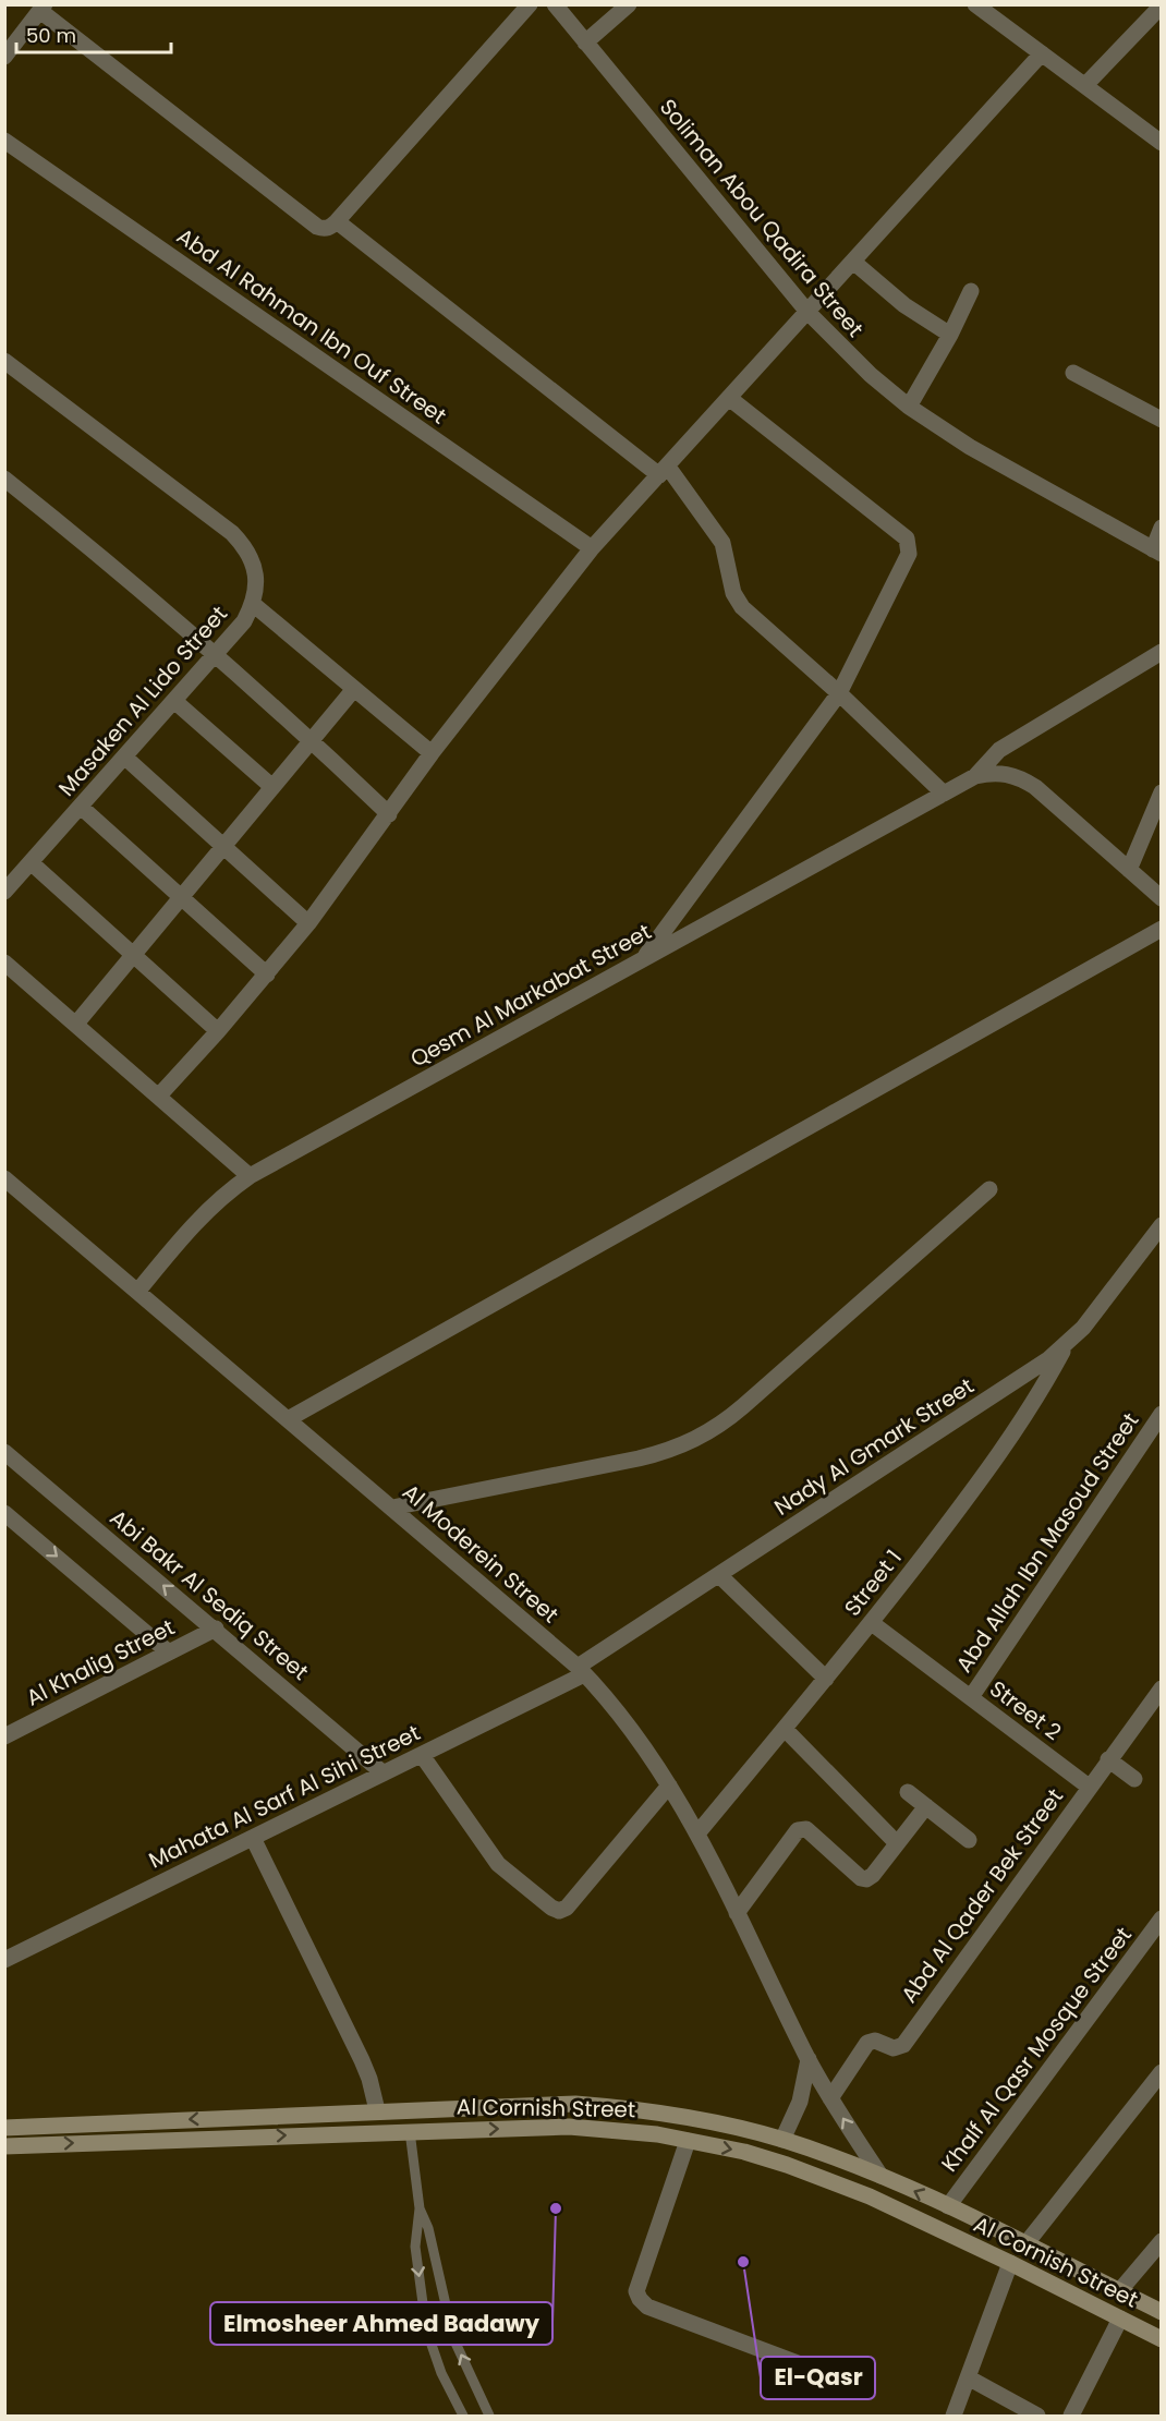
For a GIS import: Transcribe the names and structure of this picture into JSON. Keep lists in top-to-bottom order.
{
  "streets": {
    "street": [
      "Soliman Abou Qadira Street",
      "Abd Al Rahman Ibn Ouf Street",
      "Masaken Al Lido Street",
      "Qesm Al Markabat Street",
      "Nady Al Gmark Street",
      "Abd Allah Ibn Masoud Street",
      "Al Moderein Street",
      "Street 1",
      "Abi Bakr Al Sediq Street",
      "Al Khalig Street",
      "Street 2",
      "Mahata Al Sarf Al Sihi Street",
      "Abd Al Qader Bek Street",
      "Khalf Al Qasr Mosque Street",
      "Al Cornish Street"
    ]
  },
  "crossings": [
    ["Qesm Al Markabat Street", "Al Moderein Street"],
    ["Nady Al Gmark Street", "Al Moderein Street"],
    ["Nady Al Gmark Street", "Street 1"],
    ["Nady Al Gmark Street", "Mahata Al Sarf Al Sihi Street"],
    ["Abd Allah Ibn Masoud Street", "Street 2"],
    ["Al Moderein Street", "Street 1"],
    ["Al Moderein Street", "Mahata Al Sarf Al Sihi Street"],
    ["Al Moderein Street", "Abd Al Qader Bek Street"],
    ["Al Moderein Street", "Al Cornish Street"],
    ["Street 1", "Street 2"],
    ["Abi Bakr Al Sediq Street", "Al Khalig Street"],
    ["Abi Bakr Al Sediq Street", "Mahata Al Sarf Al Sihi Street"],
    ["Street 2", "Abd Al Qader Bek Street"],
    ["Khalf Al Qasr Mosque Street", "Al Cornish Street"]
  ],
  "places": ["Elmosheer Ahmed Badawy", "El-Qasr"],
  "scale_bar": "50 m"
}
